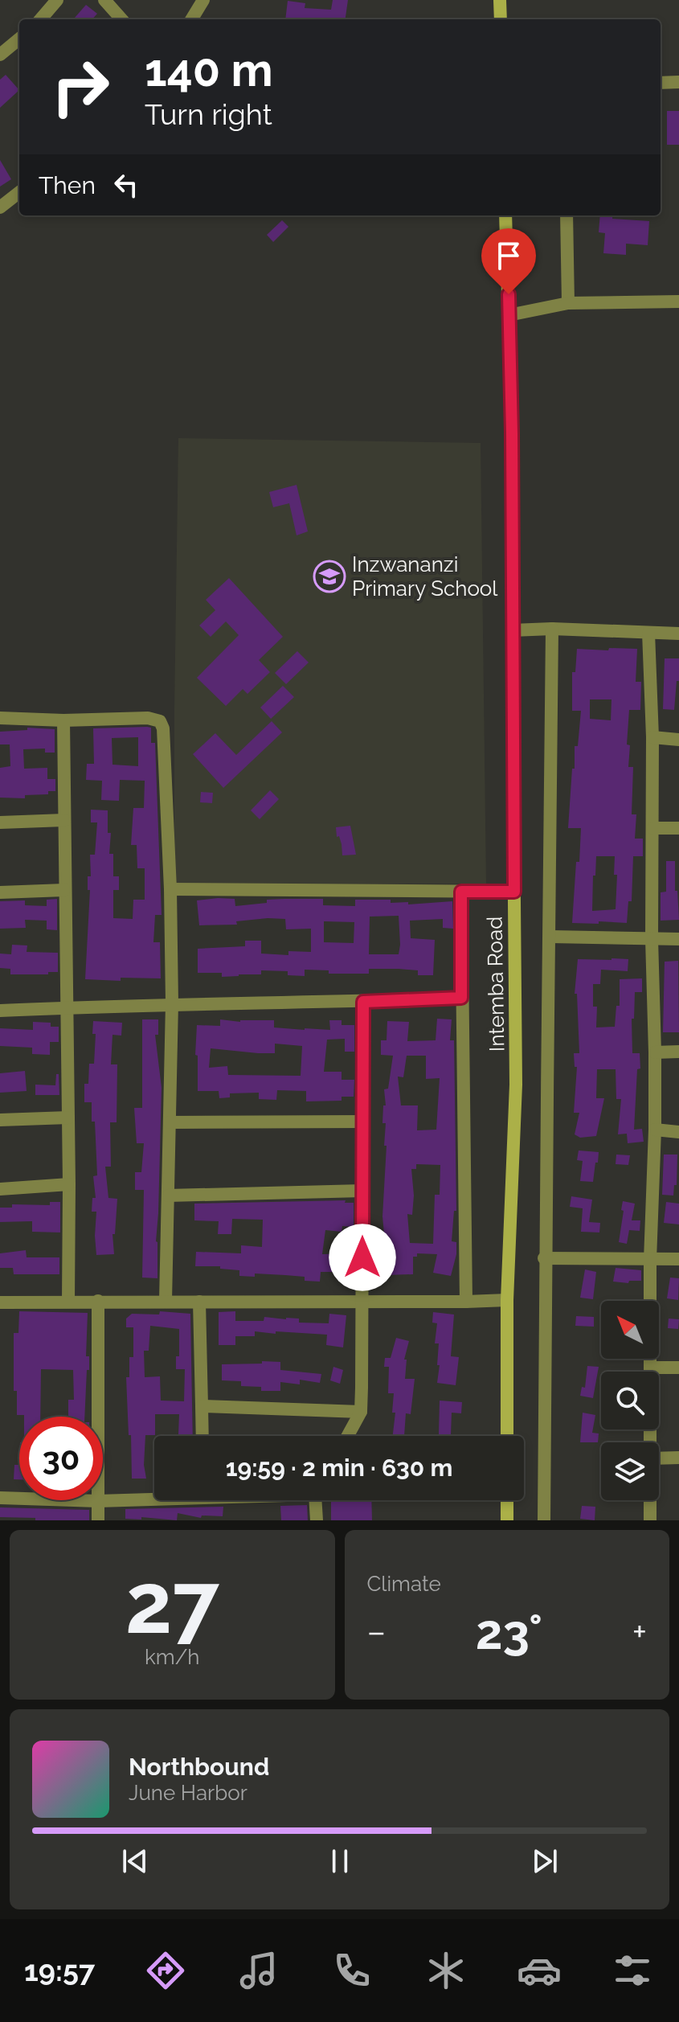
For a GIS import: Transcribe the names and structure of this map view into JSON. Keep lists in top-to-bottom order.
{
  "streets": {
    "street": ["Intemba Road"]
  },
  "places": {
    "school or university": ["Inzwananzi Primary School"]
  },
  "north": "top left",
  "page": {
    "turn": ["140 m", "Turn right"],
    "then": "Then",
    "limit": "30",
    "trip": "19:59 · 2 min · 630 m",
    "tile": [
      ["27", "km/h"],
      "Climate"
    ],
    "heat": ["−", "23°", "+"],
    "song": ["Northbound", "June Harbor"],
    "tabs": "19:57"
  }
}
